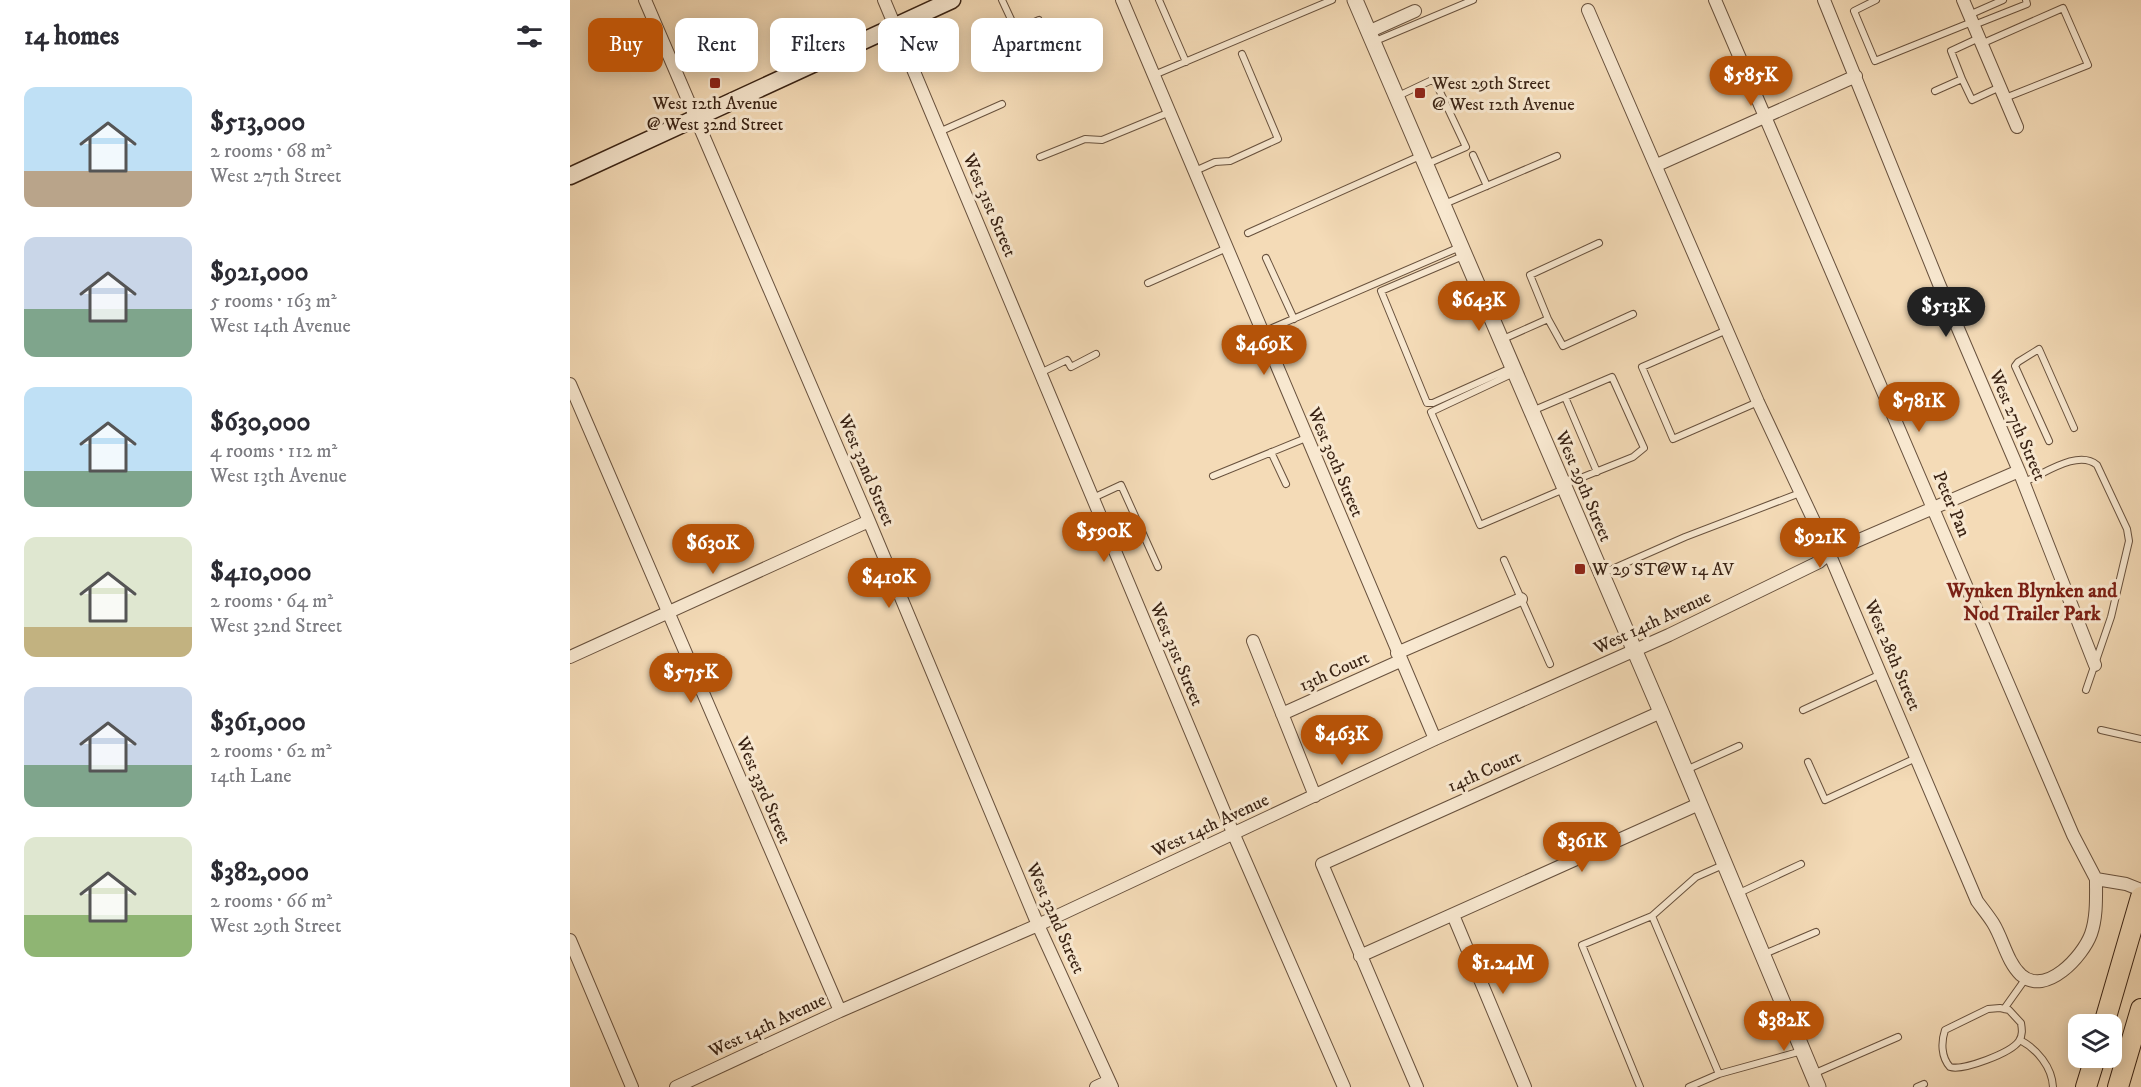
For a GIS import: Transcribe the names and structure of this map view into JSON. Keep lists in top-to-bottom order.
{
  "streets": {
    "street": [
      "West 31st Street",
      "West 27th Street",
      "West 30th Street",
      "West 32nd Street",
      "West 29th Street",
      "Peter Pan",
      "West 14th Avenue",
      "West 28th Street",
      "13th Court",
      "14th Court",
      "West 33rd Street"
    ]
  },
  "crossings": [
    ["West 31st Street", "West 14th Avenue"],
    ["West 27th Street", "West 14th Avenue"],
    ["West 30th Street", "West 14th Avenue"],
    ["West 30th Street", "13th Court"],
    ["West 32nd Street", "West 14th Avenue"],
    ["West 29th Street", "West 14th Avenue"],
    ["West 29th Street", "14th Court"],
    ["Peter Pan", "West 14th Avenue"],
    ["West 14th Avenue", "West 28th Street"],
    ["West 14th Avenue", "West 33rd Street"]
  ],
  "districts": ["Wynken Blynken and Nod Trailer Park"],
  "places": {
    "transit": ["West 12th Avenue @ West 32nd Street", "West 29th Street @ West 12th Avenue", "W 29 ST@W 14 AV"]
  },
  "page": {
    "heading": "14 homes",
    "chip": [
      "Buy",
      "Rent",
      "Filters",
      "New",
      "Apartment"
    ],
    "price": [
      "$585K",
      "$643K",
      "$513K",
      "$469K",
      "$781K",
      "$590K",
      "$921K",
      "$630K",
      "$410K",
      "$575K",
      "$463K",
      "$361K",
      "$1.24M",
      "$382K"
    ],
    "list": [
      {
        "name": "$513,000",
        "note": "2 rooms · 68 m² · West 27th Street"
      },
      {
        "name": "$921,000",
        "note": "5 rooms · 163 m² · West 14th Avenue"
      },
      {
        "name": "$630,000",
        "note": "4 rooms · 112 m² · West 13th Avenue"
      },
      {
        "name": "$410,000",
        "note": "2 rooms · 64 m² · West 32nd Street"
      },
      {
        "name": "$361,000",
        "note": "2 rooms · 62 m² · 14th Lane"
      },
      {
        "name": "$382,000",
        "note": "2 rooms · 66 m² · West 29th Street"
      }
    ]
  }
}
